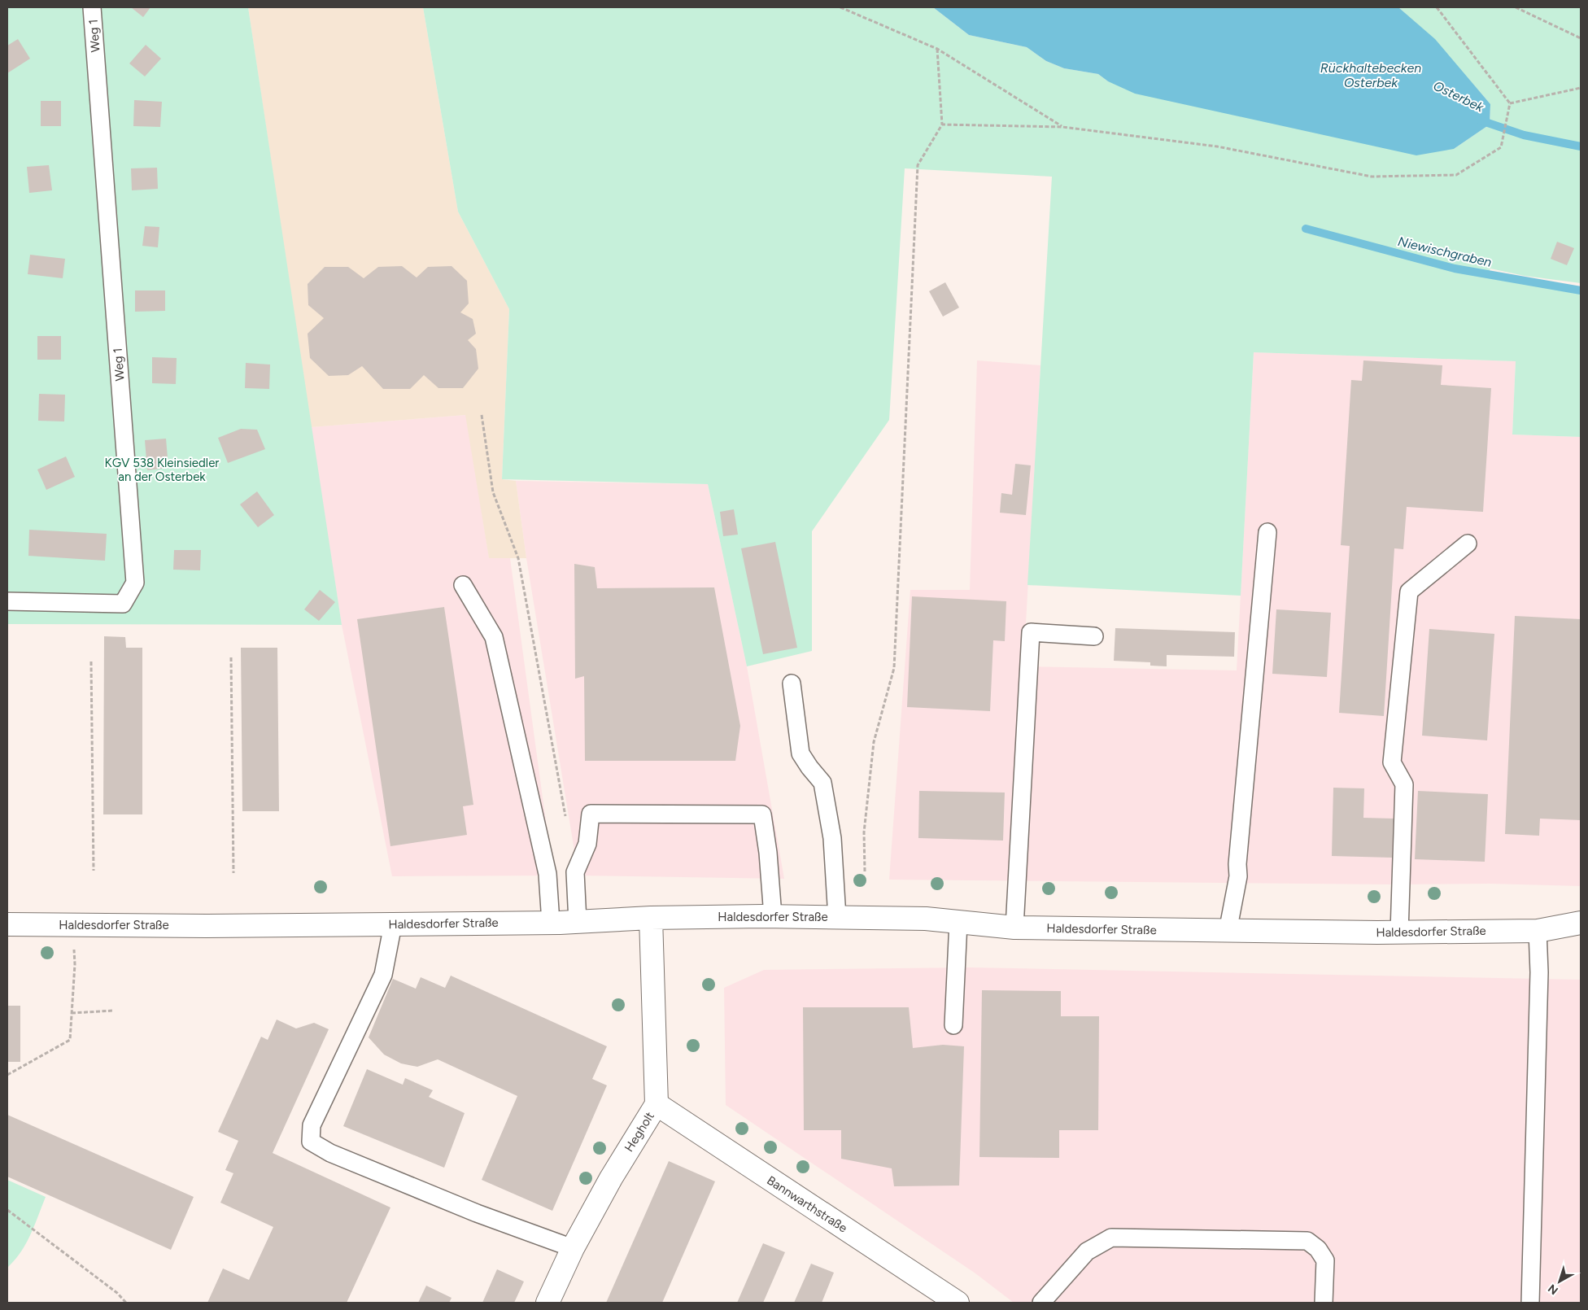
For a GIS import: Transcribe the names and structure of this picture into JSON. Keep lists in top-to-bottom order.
{
  "streets": {
    "street": ["Haldesdorfer Straße", "Hegholt", "Bannwarthstraße"],
    "lane": ["Weg 1"]
  },
  "crossings": [
    ["Haldesdorfer Straße", "Hegholt"],
    ["Hegholt", "Bannwarthstraße"]
  ],
  "water": ["Rückhaltebecken Osterbek", "Osterbek", "Niewischgraben"],
  "parks": ["KGV 538 Kleinsiedler an der Osterbek"],
  "north": "bottom left"
}
